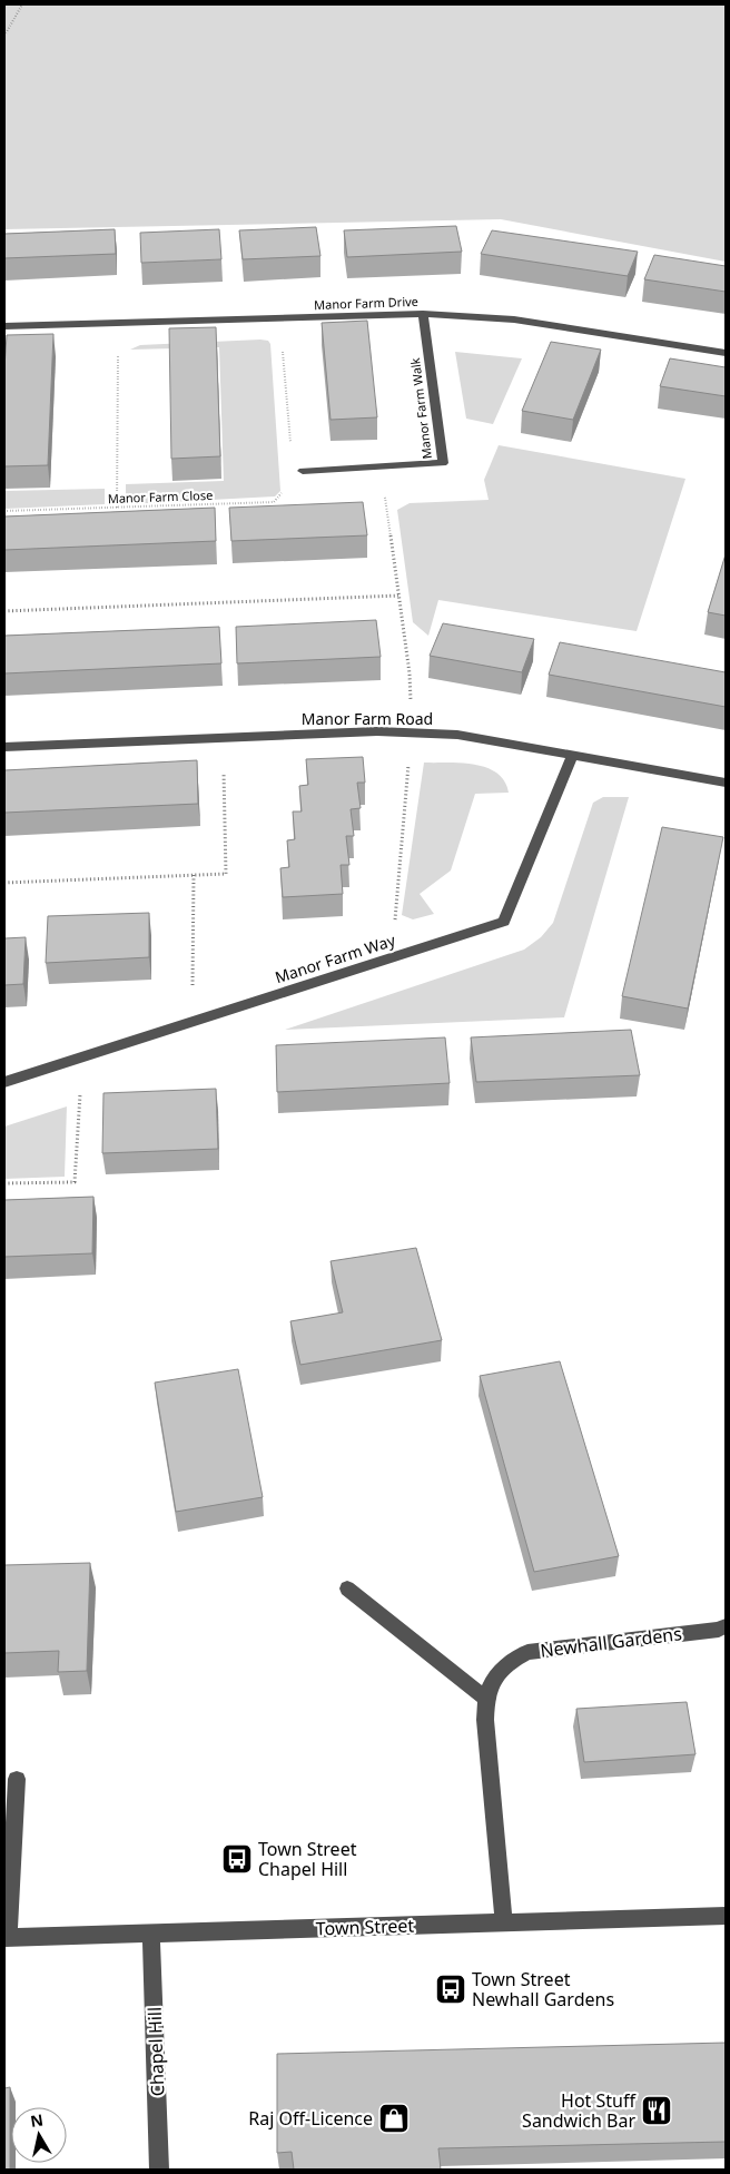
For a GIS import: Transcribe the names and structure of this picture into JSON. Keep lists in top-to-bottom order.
{
  "streets": {
    "street": [
      "Manor Farm Drive",
      "Manor Farm Walk",
      "Manor Farm Road",
      "Manor Farm Way",
      "Newhall Gardens",
      "Town Street",
      "Chapel Hill"
    ],
    "path": ["Manor Farm Close"]
  },
  "crossings": [
    ["Manor Farm Drive", "Manor Farm Walk"],
    ["Manor Farm Walk", "Manor Farm Close"],
    ["Manor Farm Road", "Manor Farm Way"],
    ["Newhall Gardens", "Town Street"],
    ["Town Street", "Chapel Hill"]
  ],
  "places": {
    "bus stop": ["Town Street Chapel Hill", "Town Street Newhall Gardens"],
    "restaurant": ["Hot Stuff Sandwich Bar"],
    "shop": ["Raj Off-Licence"]
  },
  "north": "top"
}
